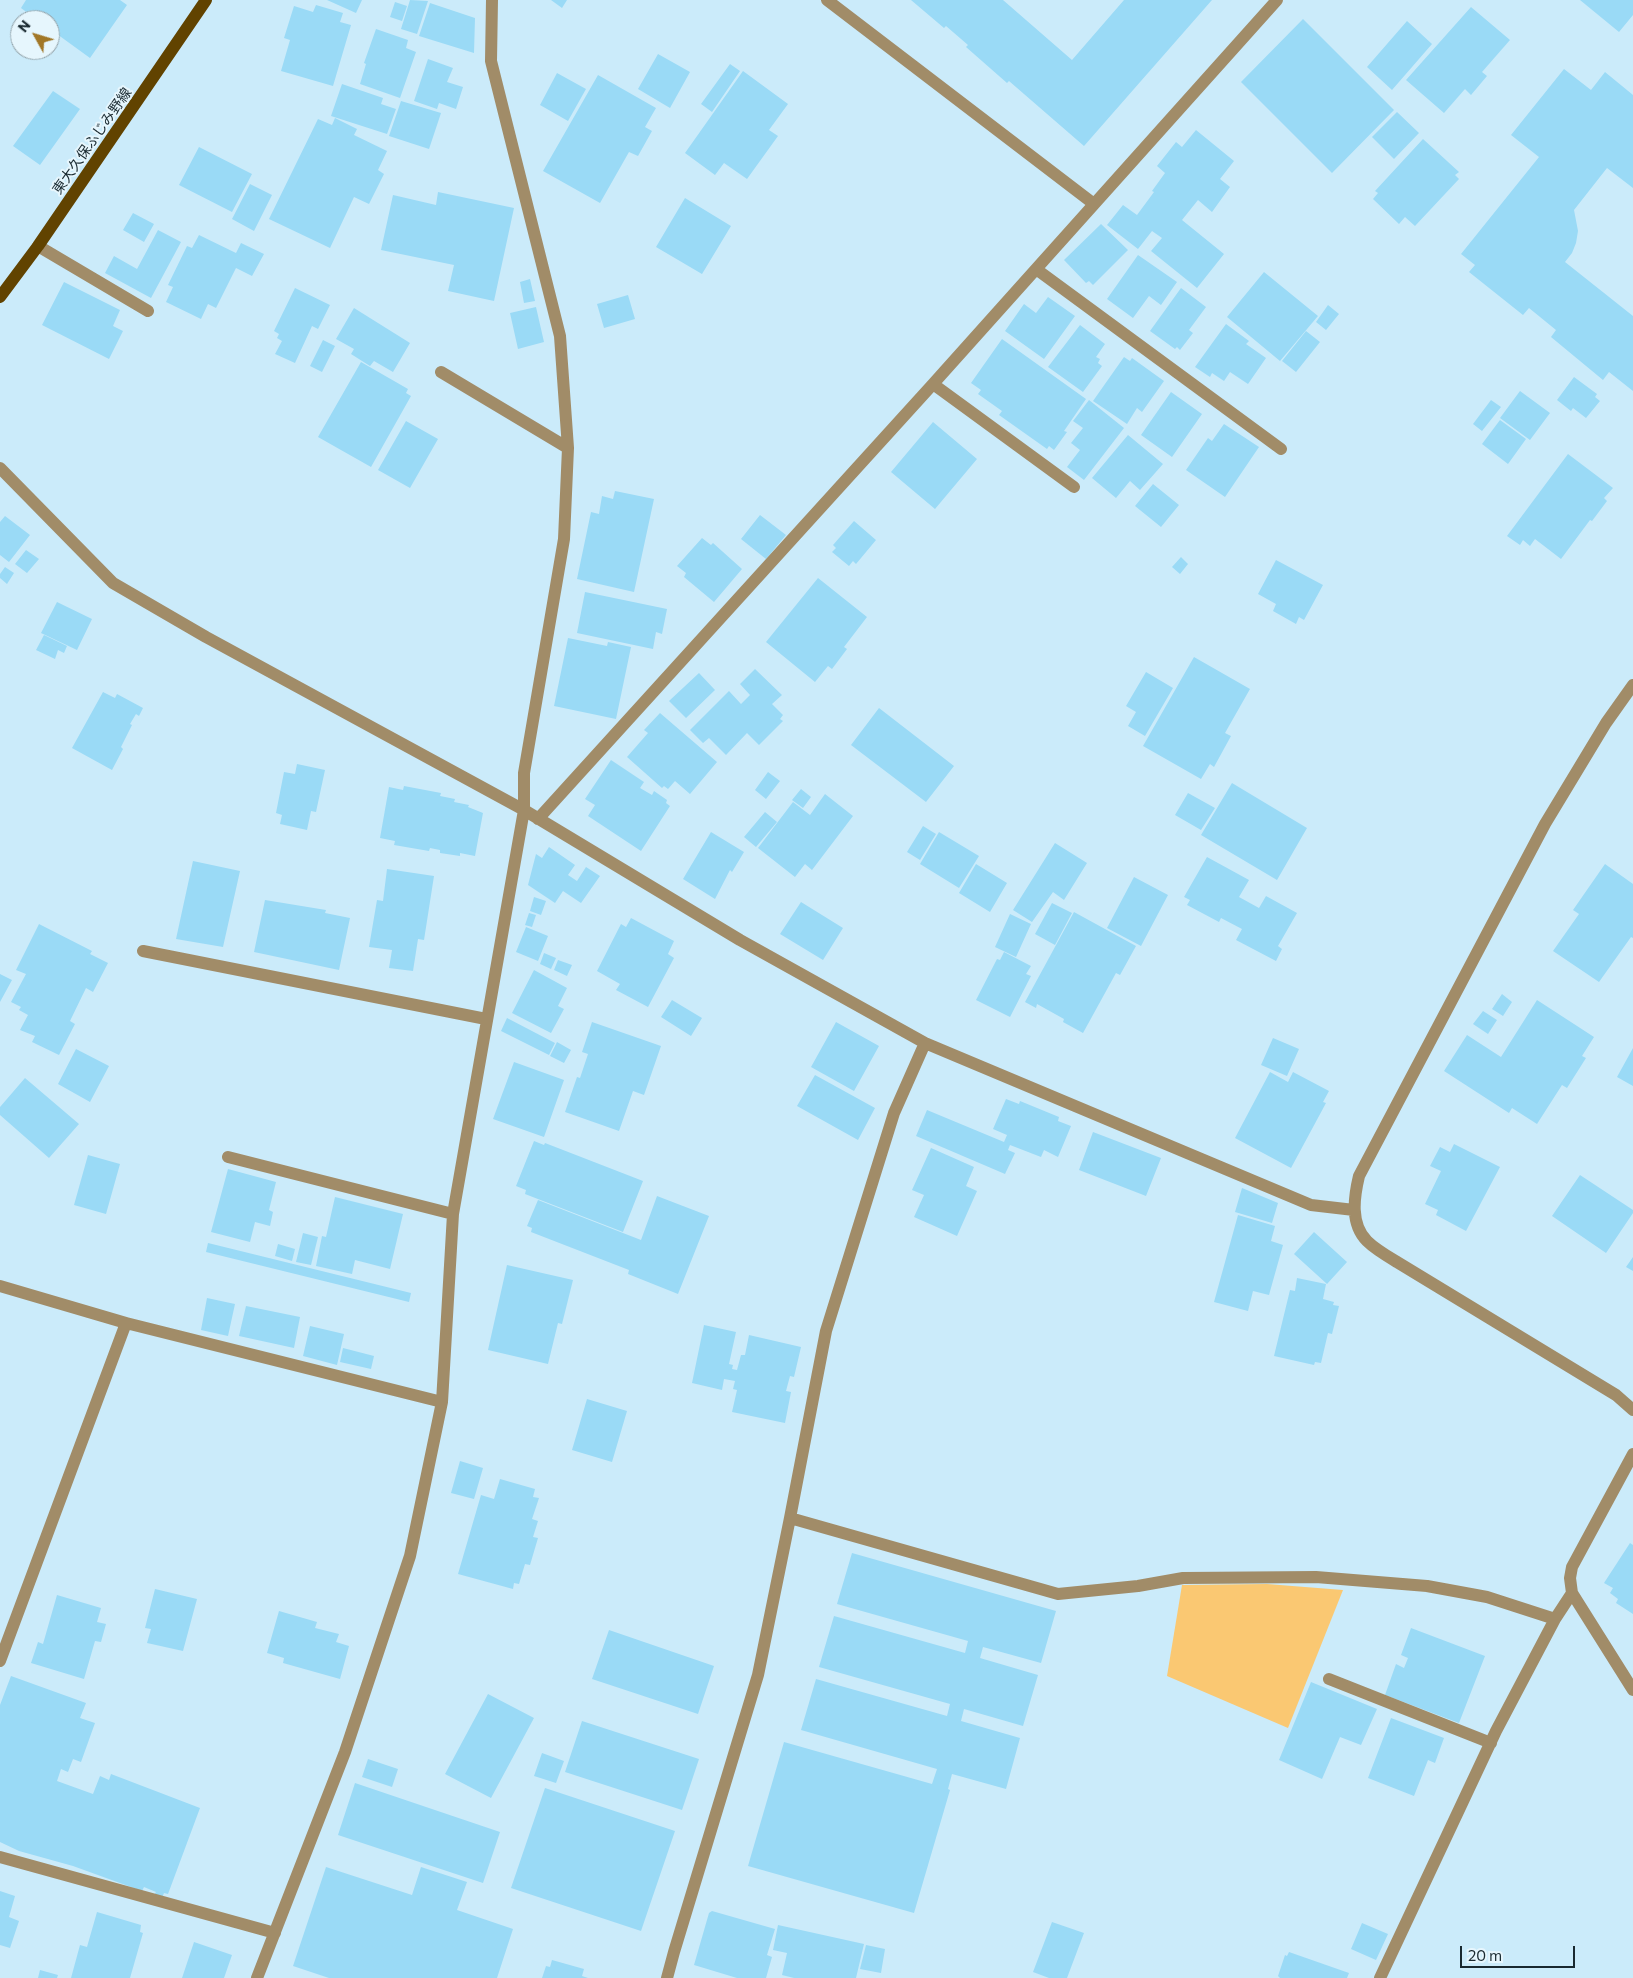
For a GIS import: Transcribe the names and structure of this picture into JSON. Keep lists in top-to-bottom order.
{
  "streets": {
    "main road": ["東大久保ふじみ野線"]
  },
  "scale_bar": "20 m",
  "north": "top left"
}
